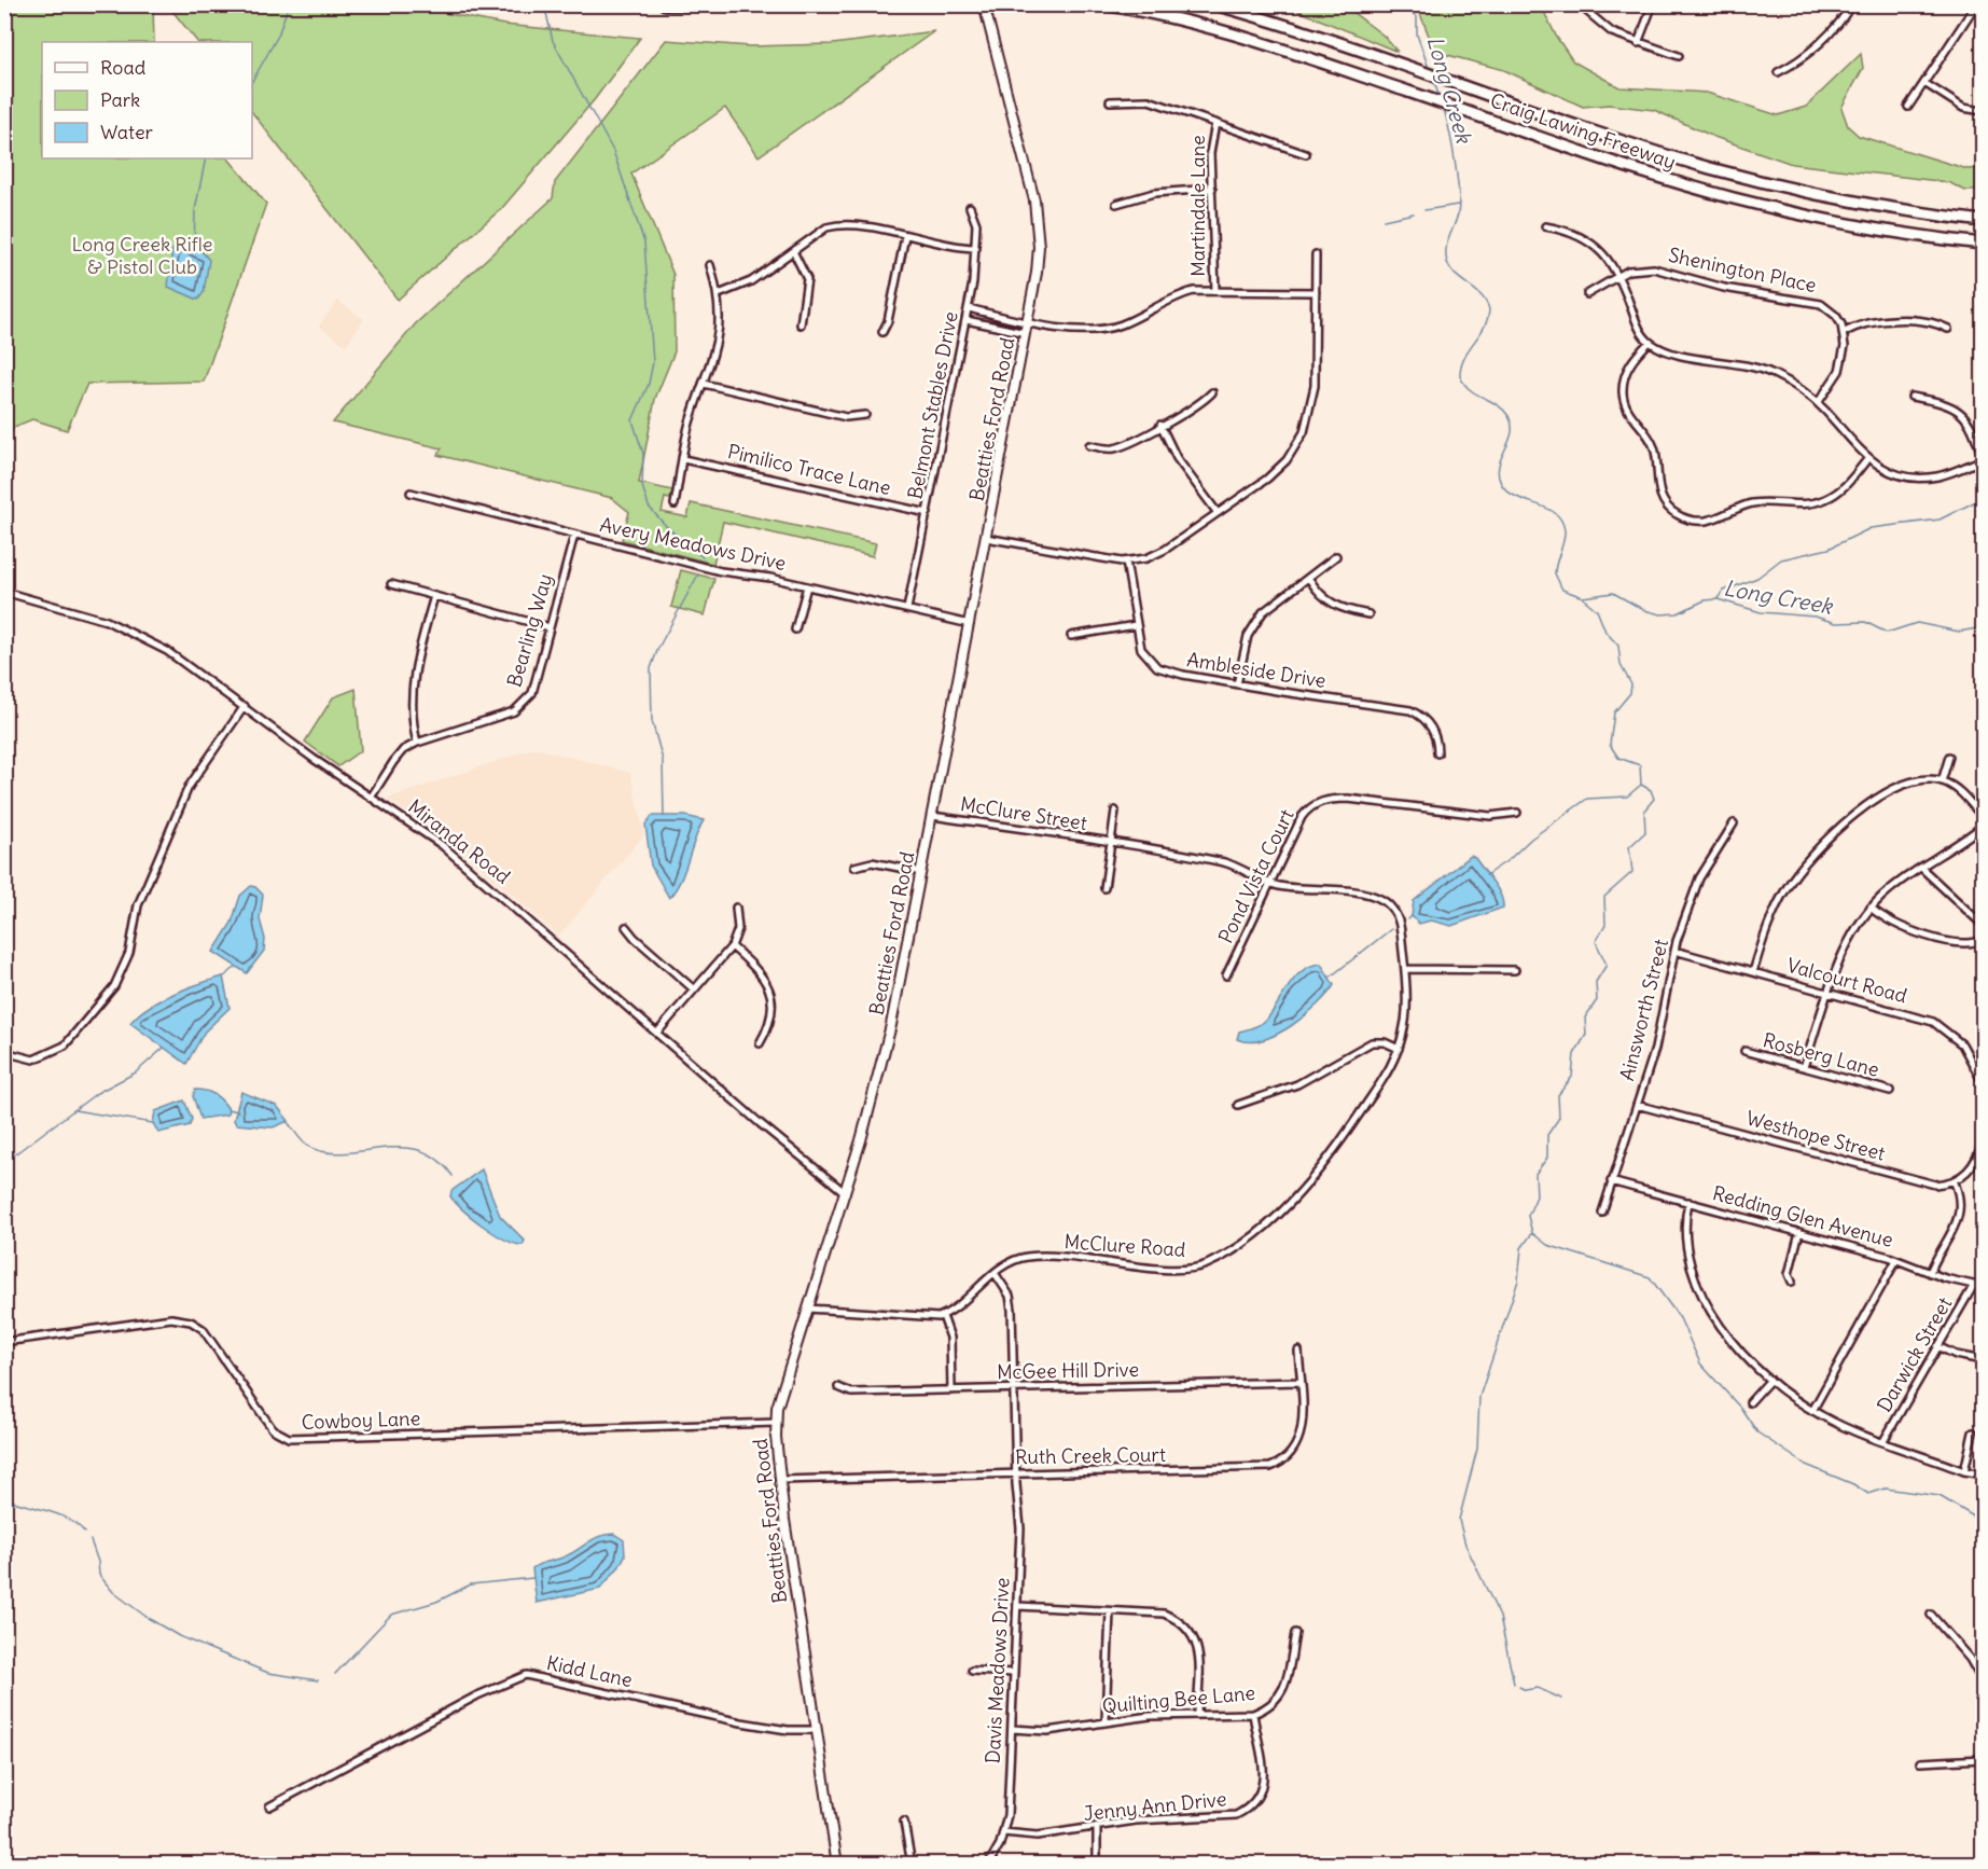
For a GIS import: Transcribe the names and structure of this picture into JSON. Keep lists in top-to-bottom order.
{
  "streets": {
    "highway": ["Craig Lawing Freeway"],
    "main road": ["Beatties Ford Road"],
    "street": [
      "Martindale Lane",
      "Shenington Place",
      "Belmont Stables Drive",
      "Pimilico Trace Lane",
      "Avery Meadows Drive",
      "Bearling Way",
      "Ambleside Drive",
      "McClure Street",
      "Miranda Road",
      "Pond Vista Court",
      "Valcourt Road",
      "Ainsworth Street",
      "Rosberg Lane",
      "Westhope Street",
      "Redding Glen Avenue",
      "McClure Road",
      "Darwick Street",
      "McGee Hill Drive",
      "Cowboy Lane",
      "Ruth Creek Court",
      "Davis Meadows Drive",
      "Kidd Lane",
      "Quilting Bee Lane",
      "Jenny Ann Drive"
    ]
  },
  "crossings": [
    ["Belmont Stables Drive", "Pimilico Trace Lane"],
    ["Belmont Stables Drive", "Avery Meadows Drive"],
    ["Beatties Ford Road", "Avery Meadows Drive"],
    ["Beatties Ford Road", "McClure Street"],
    ["Beatties Ford Road", "Miranda Road"],
    ["Beatties Ford Road", "Cowboy Lane"],
    ["Beatties Ford Road", "Ruth Creek Court"],
    ["Beatties Ford Road", "Kidd Lane"],
    ["Avery Meadows Drive", "Bearling Way"],
    ["Bearling Way", "Miranda Road"],
    ["McClure Street", "McClure Road"],
    ["Pond Vista Court", "McClure Road"],
    ["Valcourt Road", "Ainsworth Street"],
    ["Ainsworth Street", "Westhope Street"],
    ["Ainsworth Street", "Redding Glen Avenue"],
    ["Redding Glen Avenue", "Darwick Street"],
    ["McClure Road", "Davis Meadows Drive"],
    ["McGee Hill Drive", "Ruth Creek Court"],
    ["McGee Hill Drive", "Davis Meadows Drive"],
    ["Ruth Creek Court", "Davis Meadows Drive"],
    ["Davis Meadows Drive", "Quilting Bee Lane"],
    ["Davis Meadows Drive", "Jenny Ann Drive"],
    ["Quilting Bee Lane", "Jenny Ann Drive"]
  ],
  "water": ["Long Creek"],
  "parks": ["Long Creek Rifle & Pistol Club"],
  "legend": ["Road", "Park", "Water"]
}
